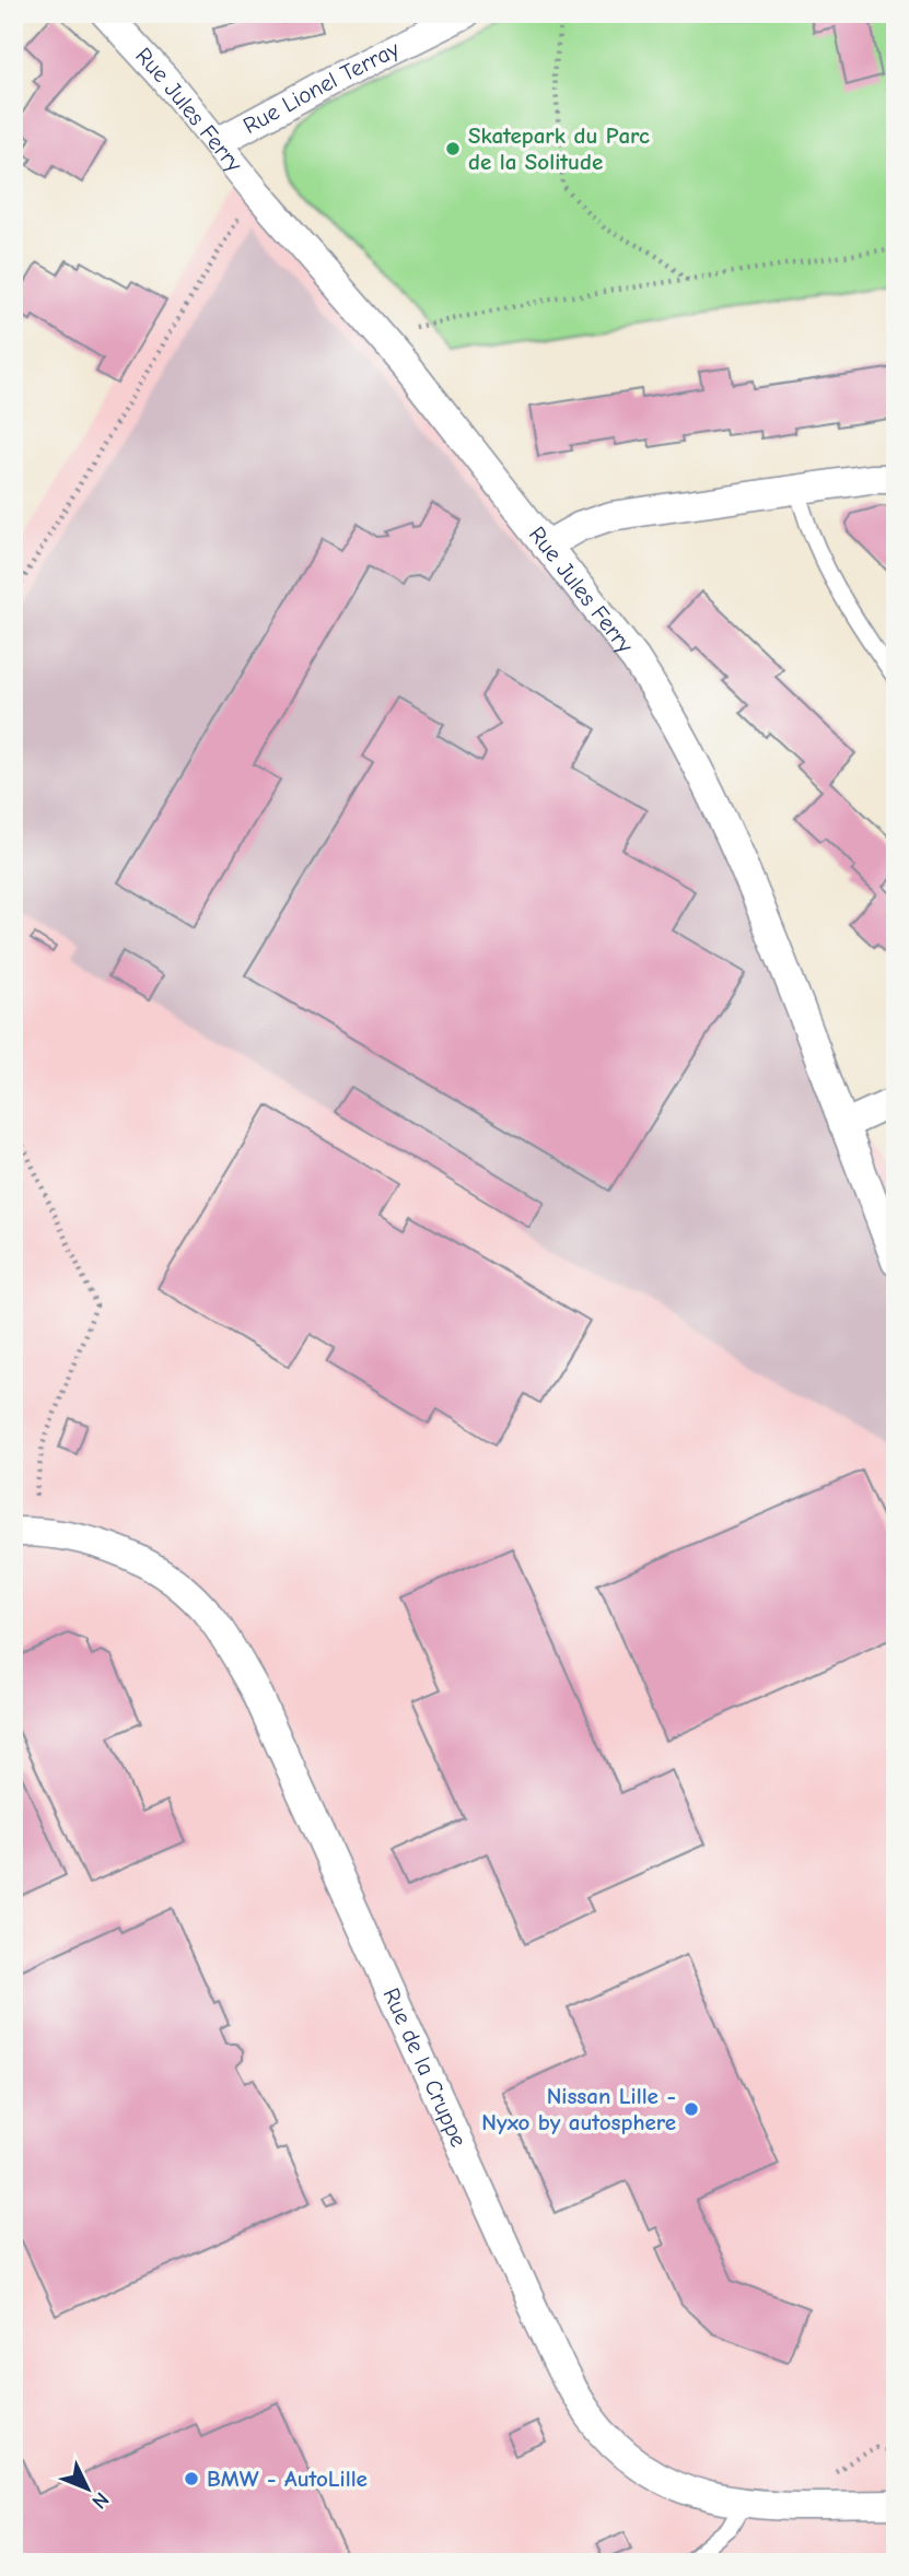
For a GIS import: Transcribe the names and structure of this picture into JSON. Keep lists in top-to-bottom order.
{
  "streets": {
    "street": ["Rue Lionel Terray", "Rue Jules Ferry", "Rue de la Cruppe"]
  },
  "crossings": [
    ["Rue Lionel Terray", "Rue Jules Ferry"]
  ],
  "places": ["Skatepark du Parc de la Solitude", "Nissan Lille - Nyxo by autosphere", "BMW - AutoLille"],
  "north": "bottom right"
}
